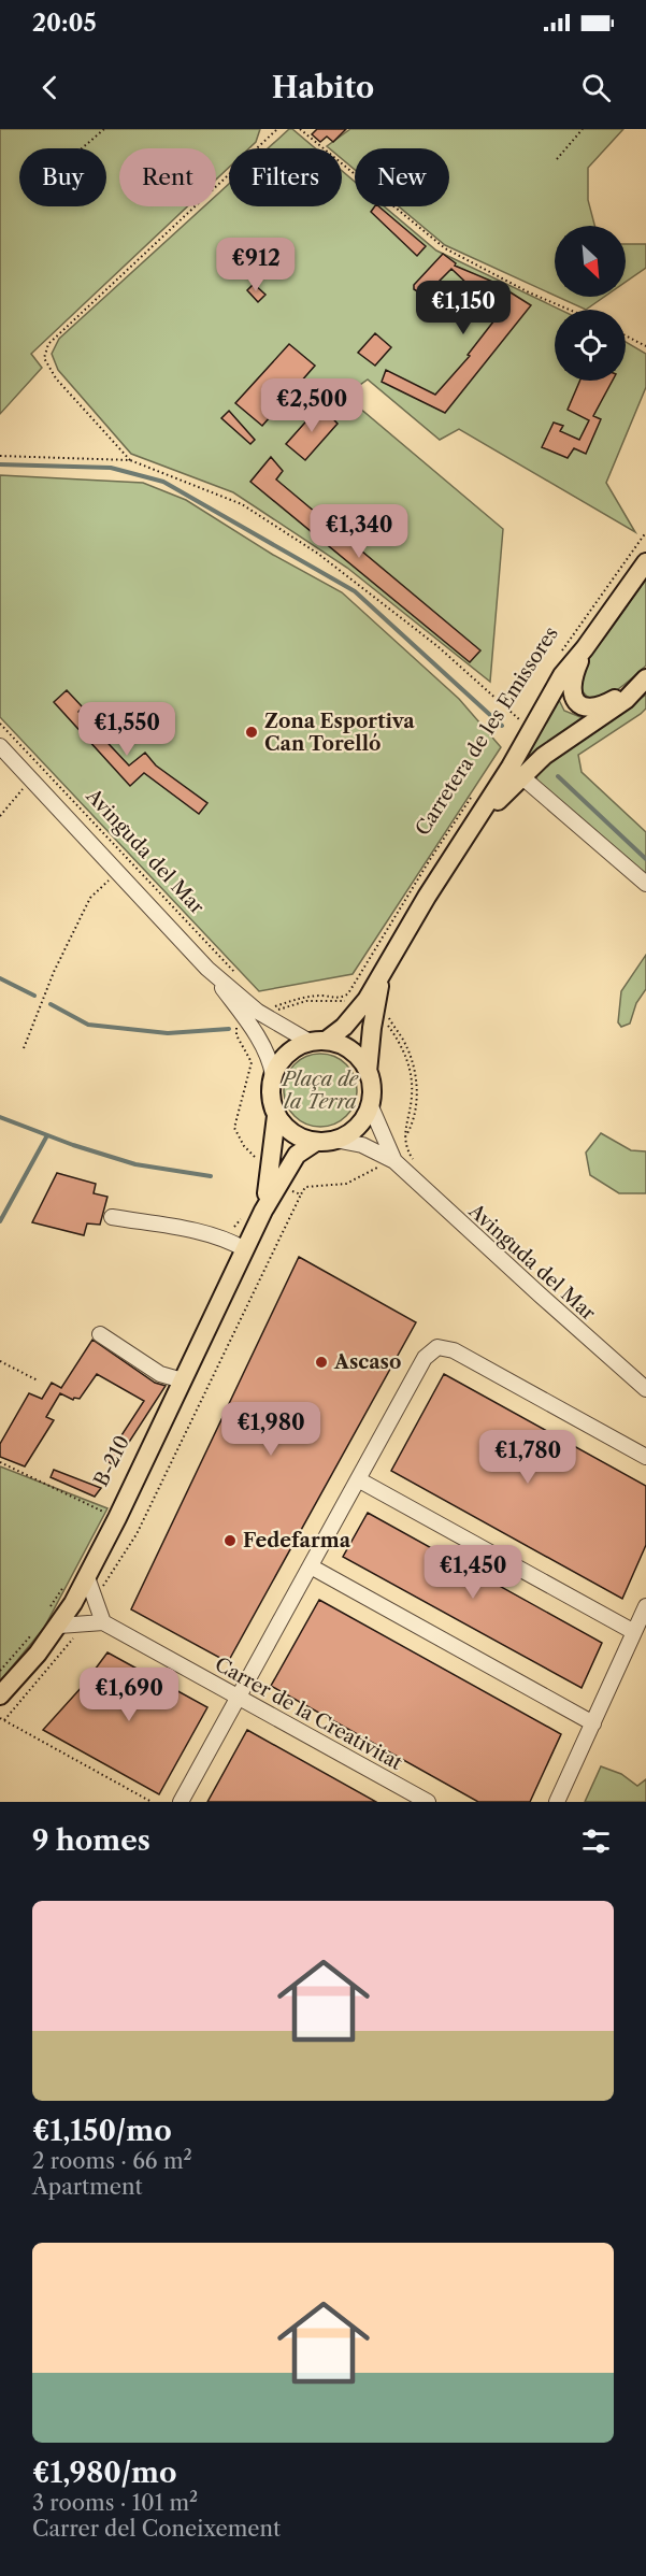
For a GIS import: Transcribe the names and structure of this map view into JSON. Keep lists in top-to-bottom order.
{
  "streets": {
    "main road": ["Carretera de les Emissores", "B-210"],
    "street": ["Avinguda del Mar", "Carrer de la Creativitat"]
  },
  "crossings": [
    ["Carretera de les Emissores", "Avinguda del Mar"],
    ["Carretera de les Emissores", "B-210"],
    ["Avinguda del Mar", "B-210"]
  ],
  "parks": ["Plaça de la Terra"],
  "places": ["Zona Esportiva Can Torelló", "Ascaso", "Fedefarma"],
  "north": "bottom right",
  "page": {
    "status": "20:05",
    "header": "Habito",
    "chip": [
      "Buy",
      "Rent",
      "Filters",
      "New"
    ],
    "price": [
      "€912",
      "€1,150",
      "€2,500",
      "€1,340",
      "€1,550",
      "€1,980",
      "€1,780",
      "€1,450",
      "€1,690"
    ],
    "heading": "9 homes",
    "list": [
      {
        "name": "€1,150/mo",
        "note": "2 rooms · 66 m² · Apartment"
      },
      {
        "name": "€1,980/mo",
        "note": "3 rooms · 101 m² · Carrer del Coneixement"
      }
    ]
  }
}
